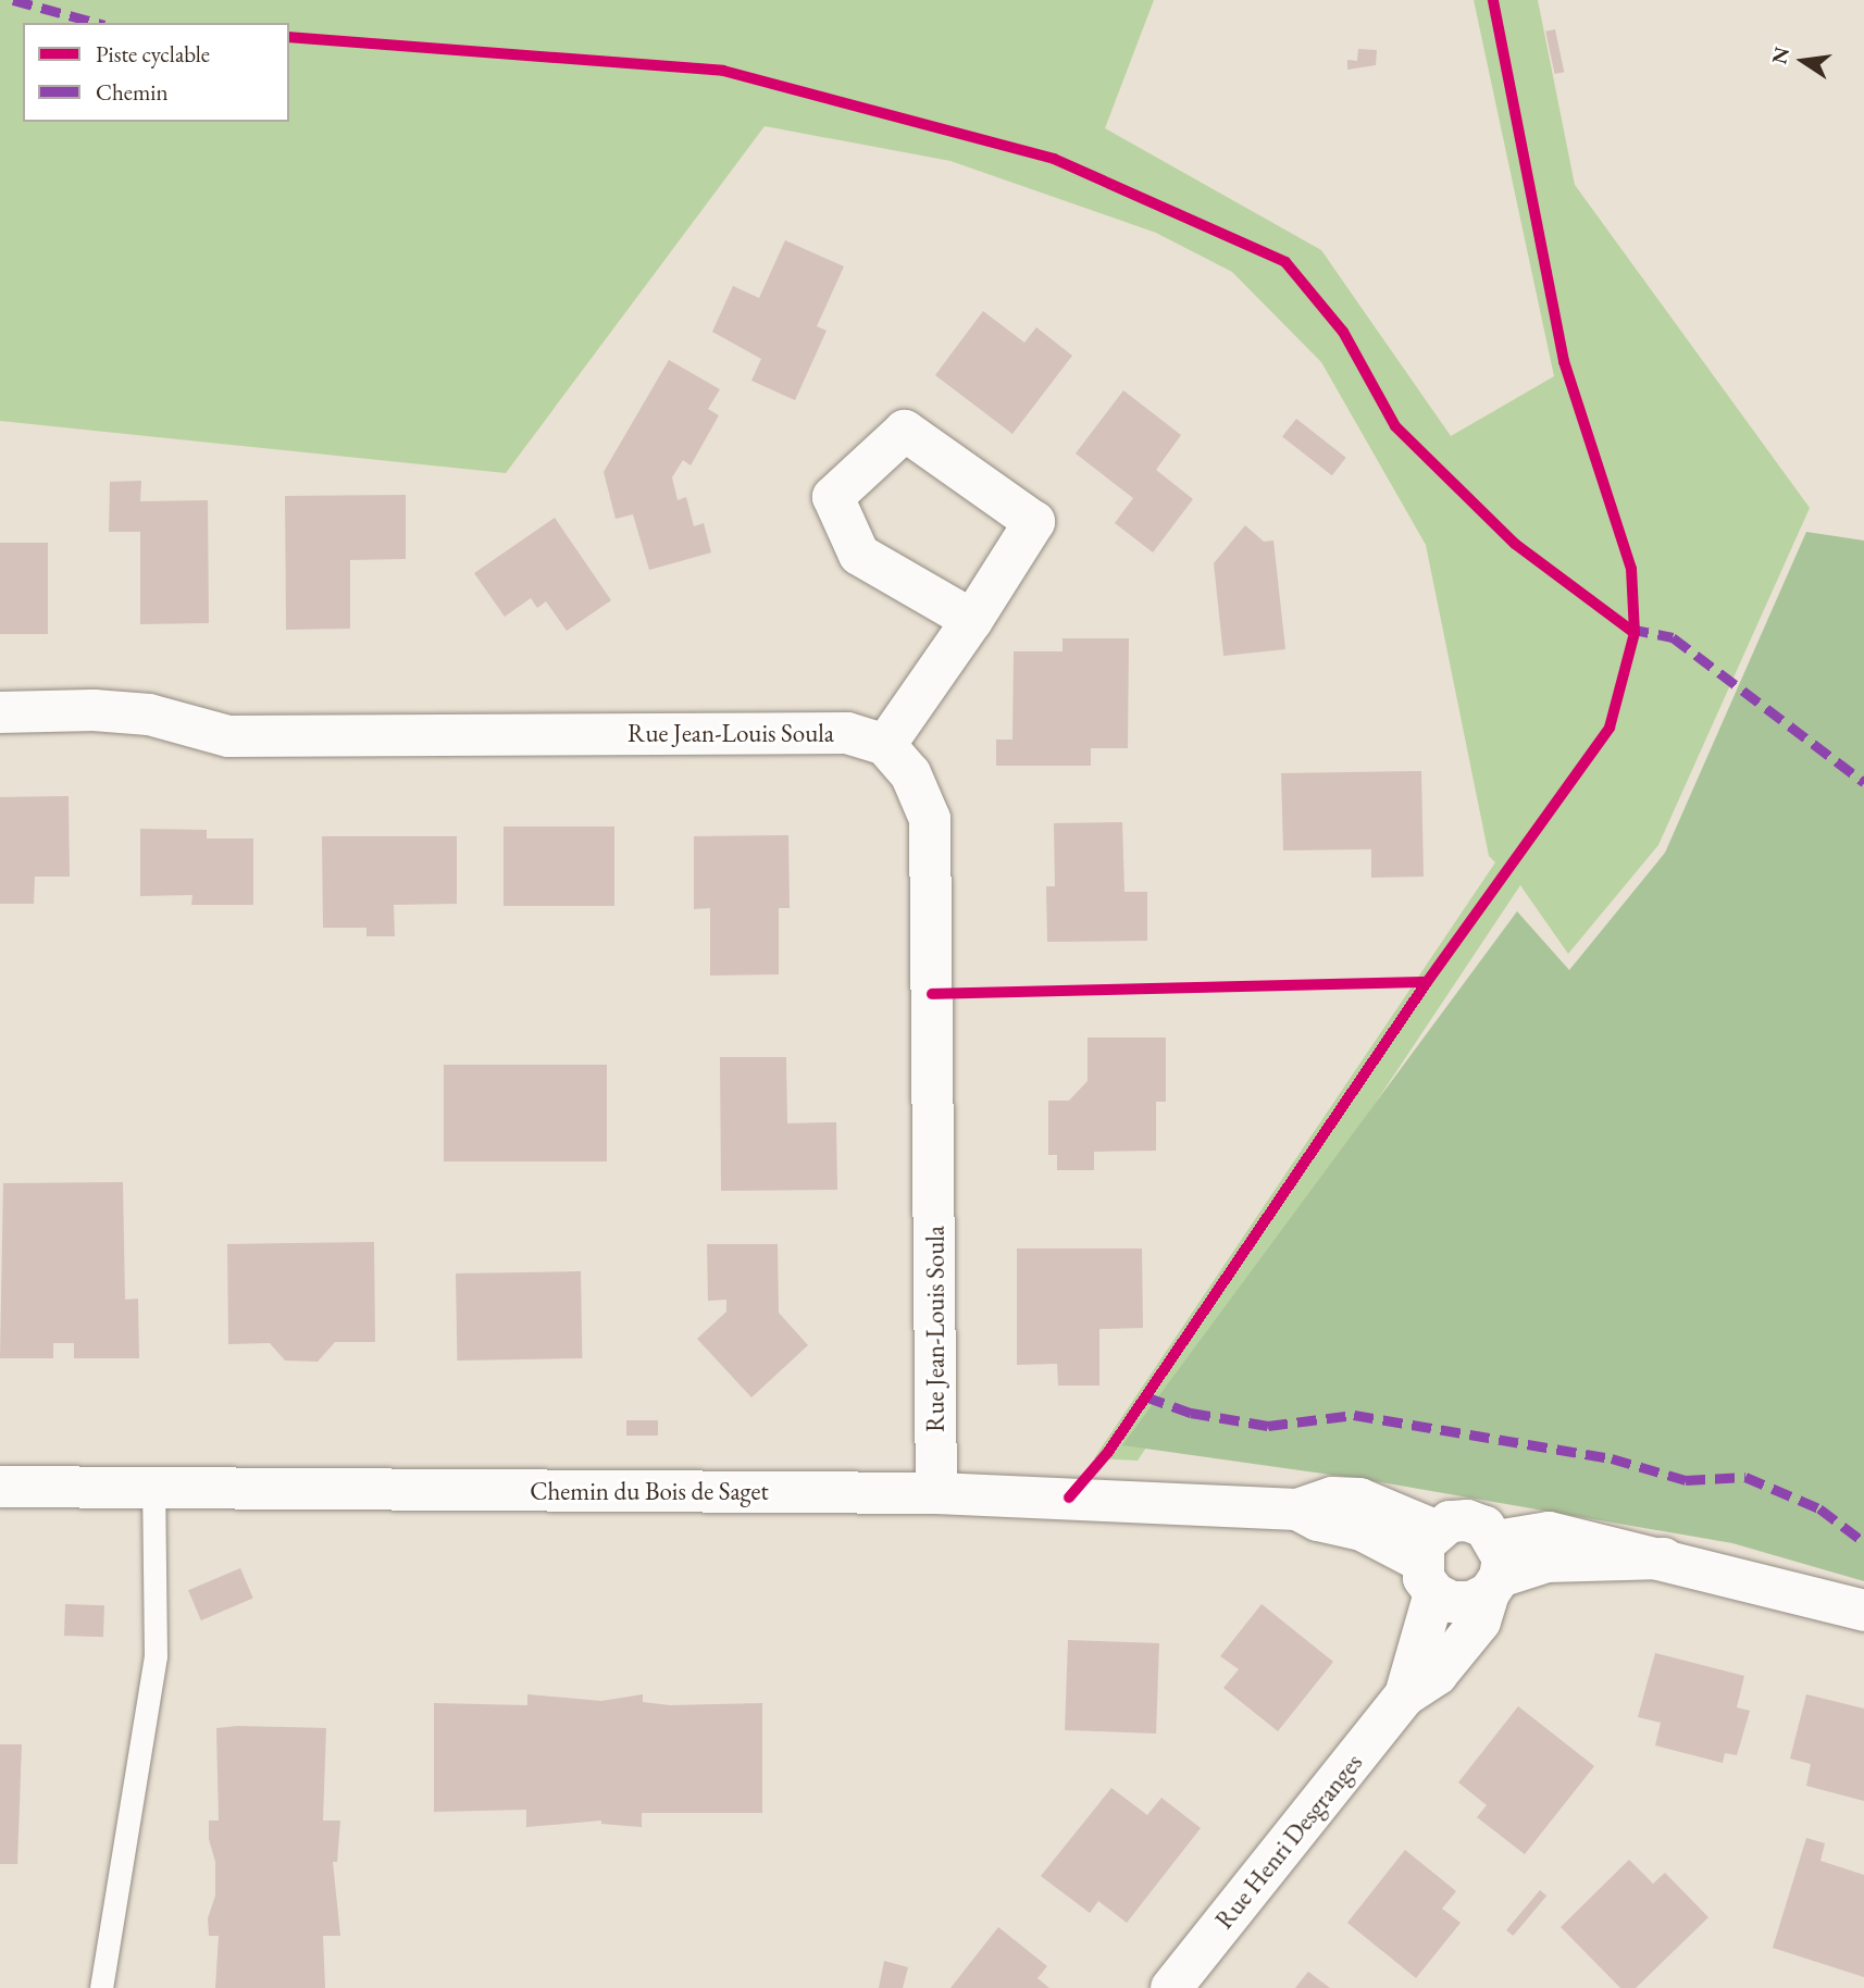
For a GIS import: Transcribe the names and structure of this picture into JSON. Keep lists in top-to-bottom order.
{
  "streets": {
    "street": ["Rue Jean-Louis Soula", "Chemin du Bois de Saget", "Rue Henri Desgranges"]
  },
  "crossings": [
    ["Rue Jean-Louis Soula", "Chemin du Bois de Saget"],
    ["Chemin du Bois de Saget", "Rue Henri Desgranges"]
  ],
  "legend": ["Piste cyclable", "Chemin"],
  "north": "left"
}
